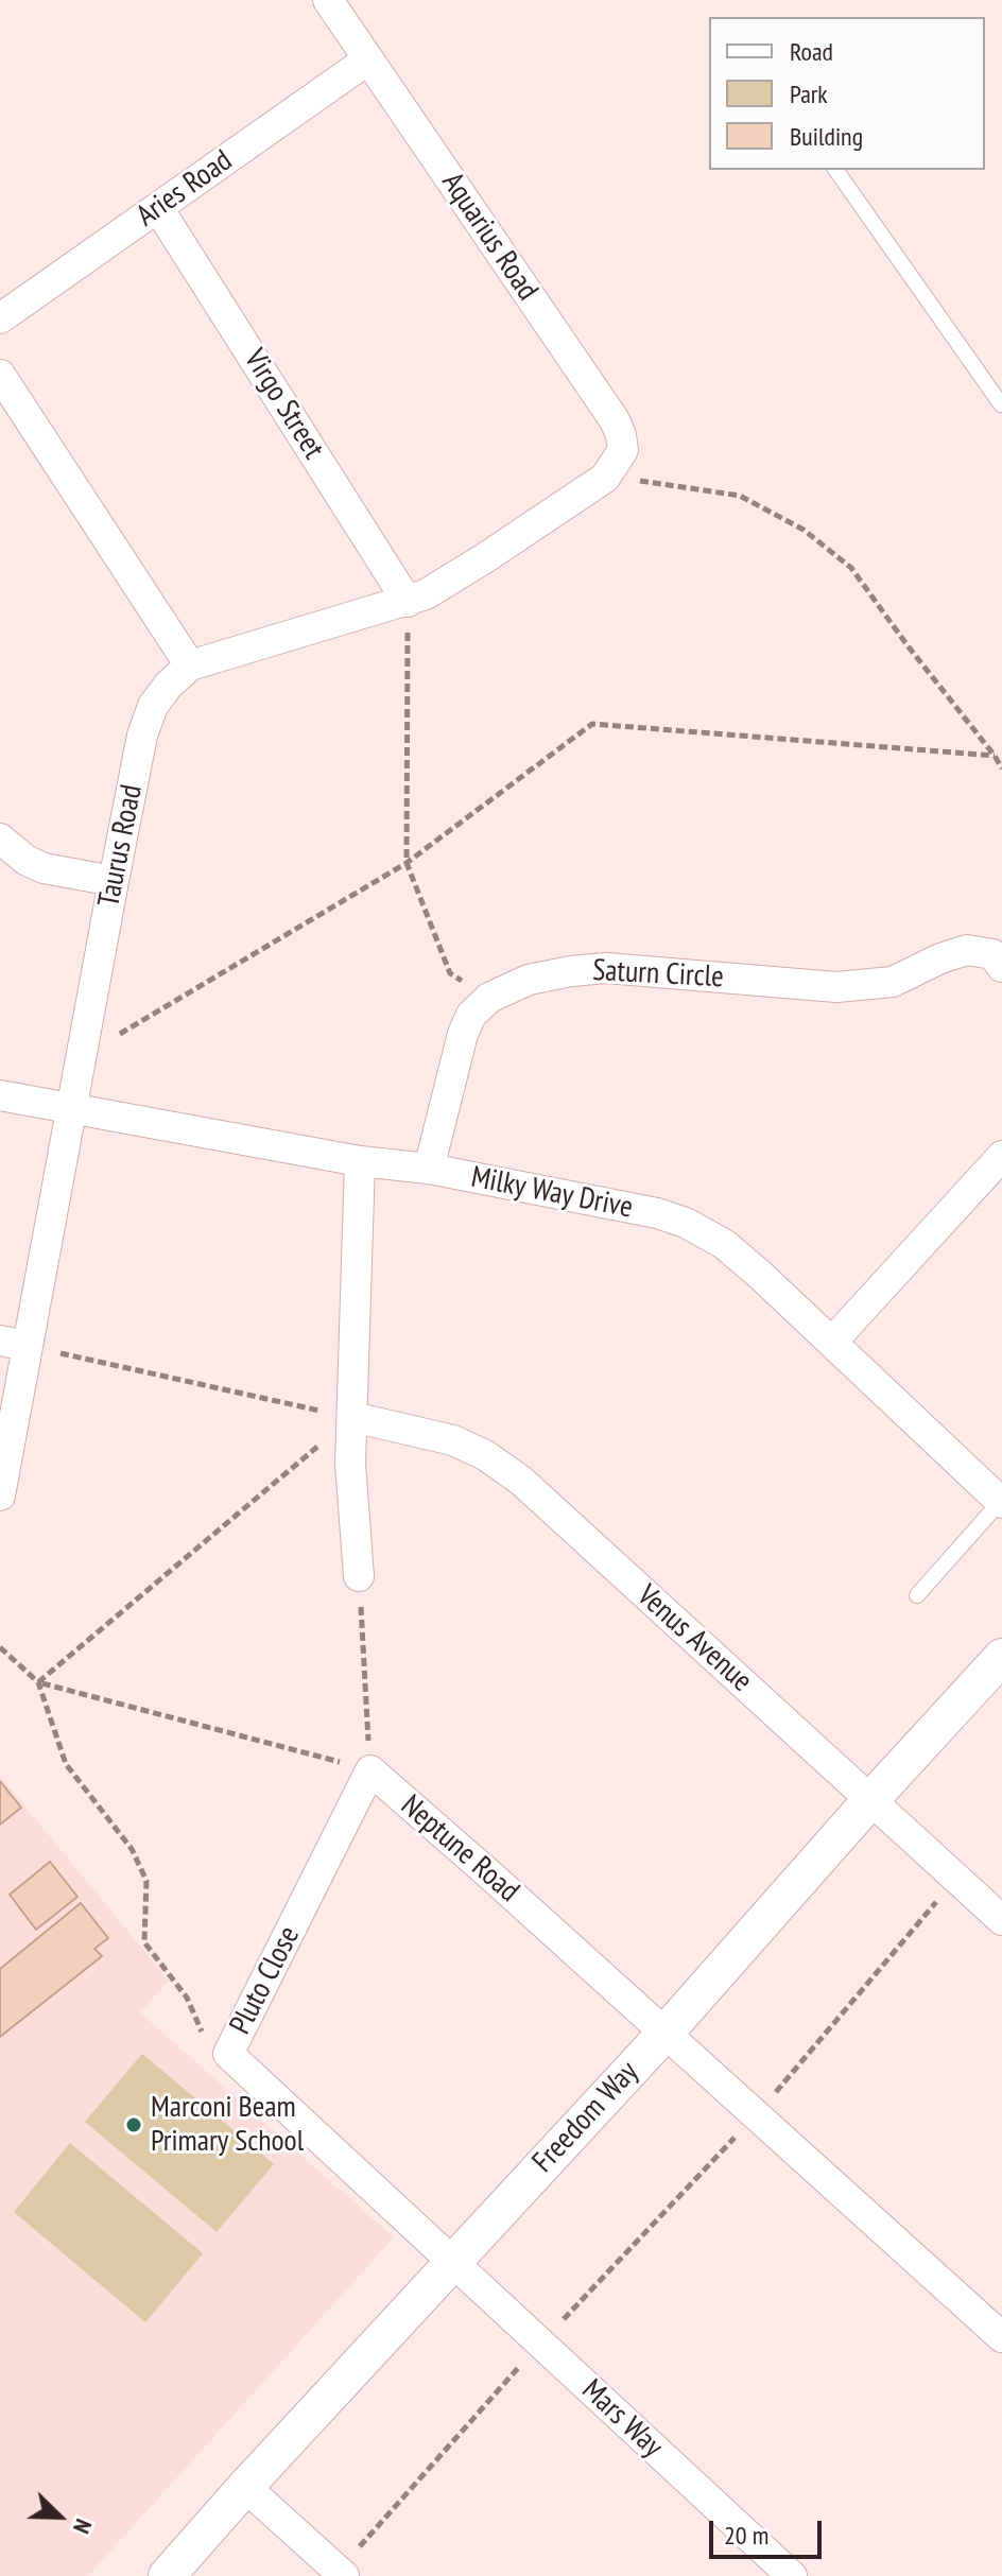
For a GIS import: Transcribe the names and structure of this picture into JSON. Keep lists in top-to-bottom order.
{
  "streets": {
    "street": [
      "Aries Road",
      "Aquarius Road",
      "Virgo Street",
      "Taurus Road",
      "Saturn Circle",
      "Milky Way Drive",
      "Venus Avenue",
      "Neptune Road",
      "Pluto Close",
      "Freedom Way",
      "Mars Way"
    ]
  },
  "crossings": [
    ["Aries Road", "Aquarius Road"],
    ["Aries Road", "Virgo Street"],
    ["Aquarius Road", "Taurus Road"],
    ["Virgo Street", "Taurus Road"],
    ["Taurus Road", "Milky Way Drive"],
    ["Saturn Circle", "Milky Way Drive"],
    ["Venus Avenue", "Freedom Way"],
    ["Neptune Road", "Pluto Close"],
    ["Neptune Road", "Freedom Way"],
    ["Pluto Close", "Freedom Way"],
    ["Pluto Close", "Mars Way"],
    ["Freedom Way", "Mars Way"]
  ],
  "places": ["Marconi Beam Primary School"],
  "legend": ["Road", "Park", "Building"],
  "scale_bar": "20 m",
  "north": "bottom right"
}
